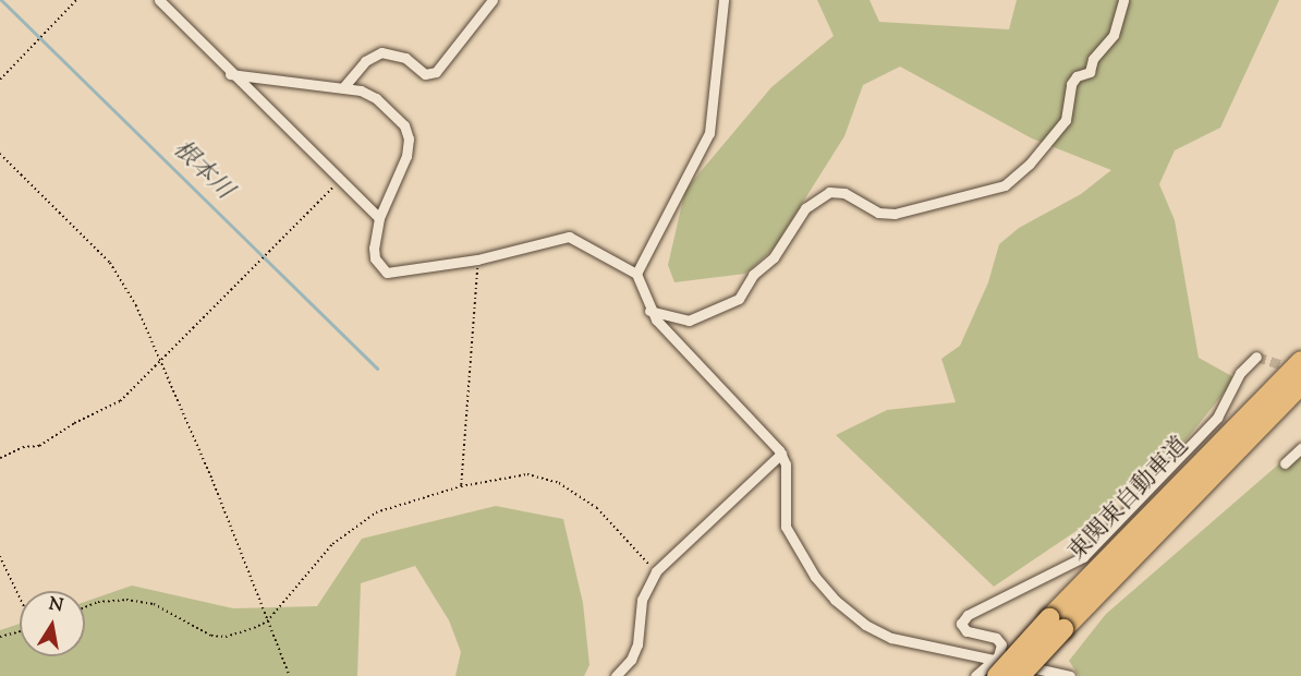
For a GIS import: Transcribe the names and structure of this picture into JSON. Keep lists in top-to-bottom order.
{
  "streets": {
    "highway": ["東関東自動車道"]
  },
  "water": ["根本川"],
  "north": "top"
}
